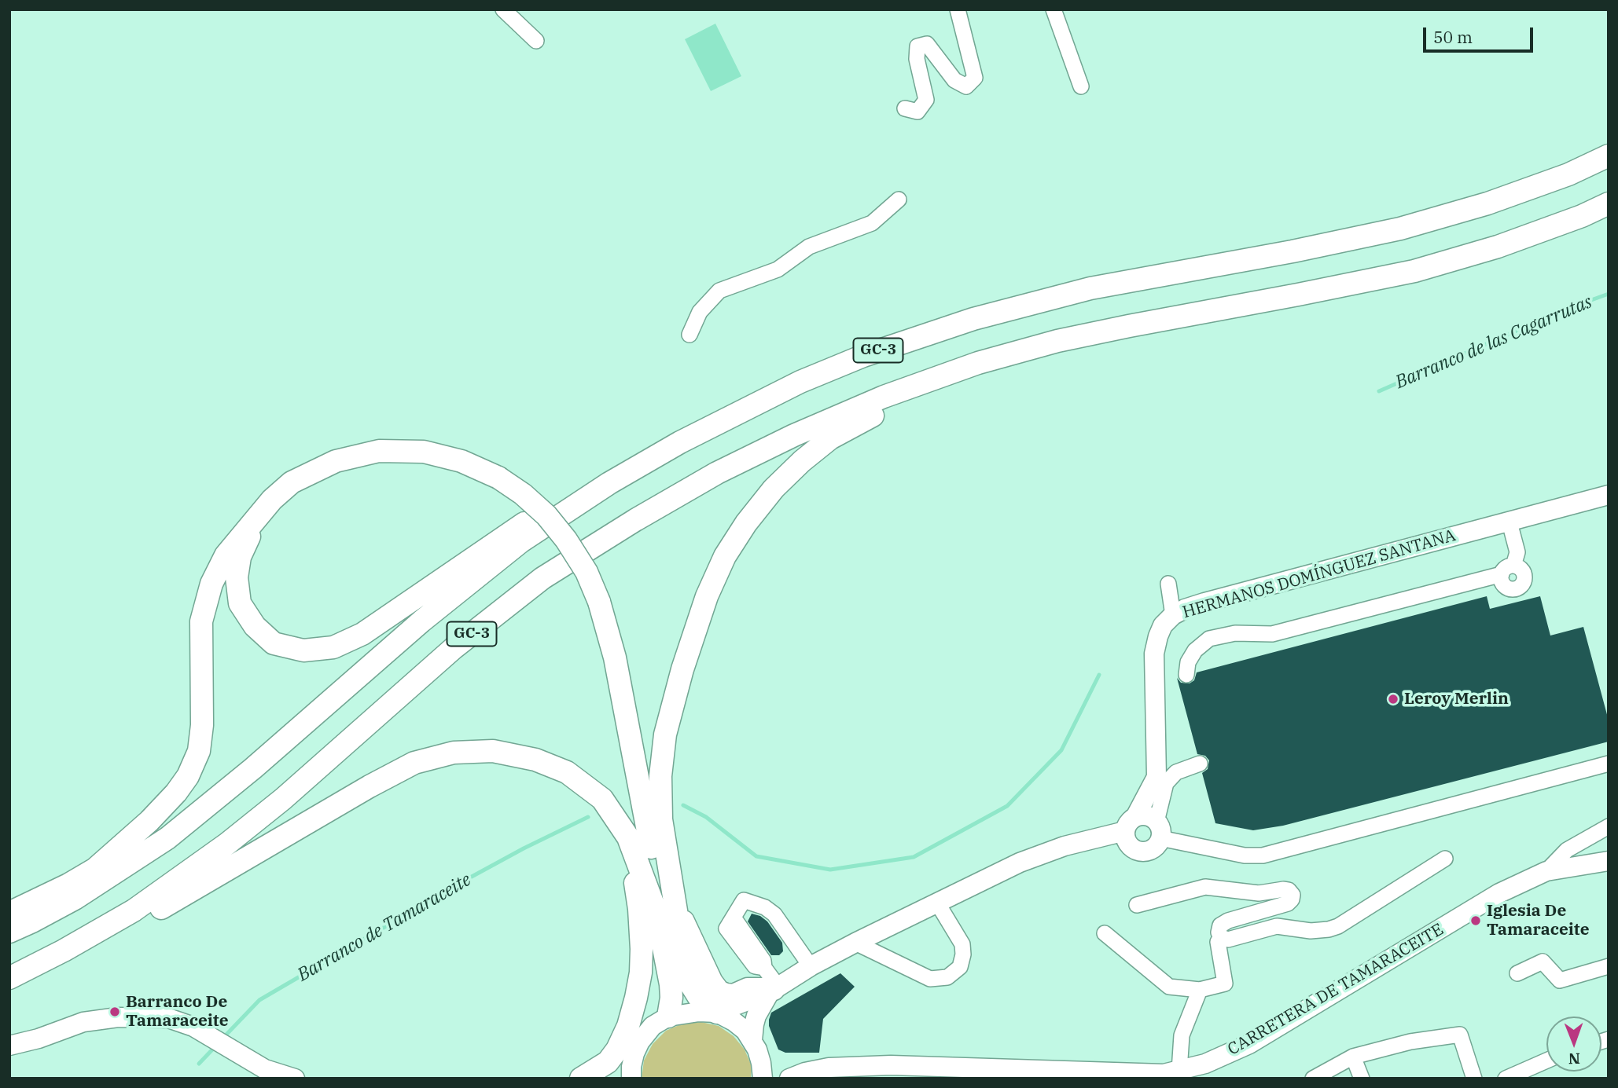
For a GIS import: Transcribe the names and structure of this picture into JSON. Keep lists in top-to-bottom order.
{
  "streets": {
    "highway": ["GC-3"],
    "main road": ["HERMANOS DOMÍNGUEZ SANTANA", "CARRETERA DE TAMARACEITE"]
  },
  "water": ["Barranco de las Cagarrutas", "Barranco de Tamaraceite"],
  "places": ["Leroy Merlin", "Iglesia De Tamaraceite", "Barranco De Tamaraceite"],
  "scale_bar": "50 m",
  "north": "bottom"
}
